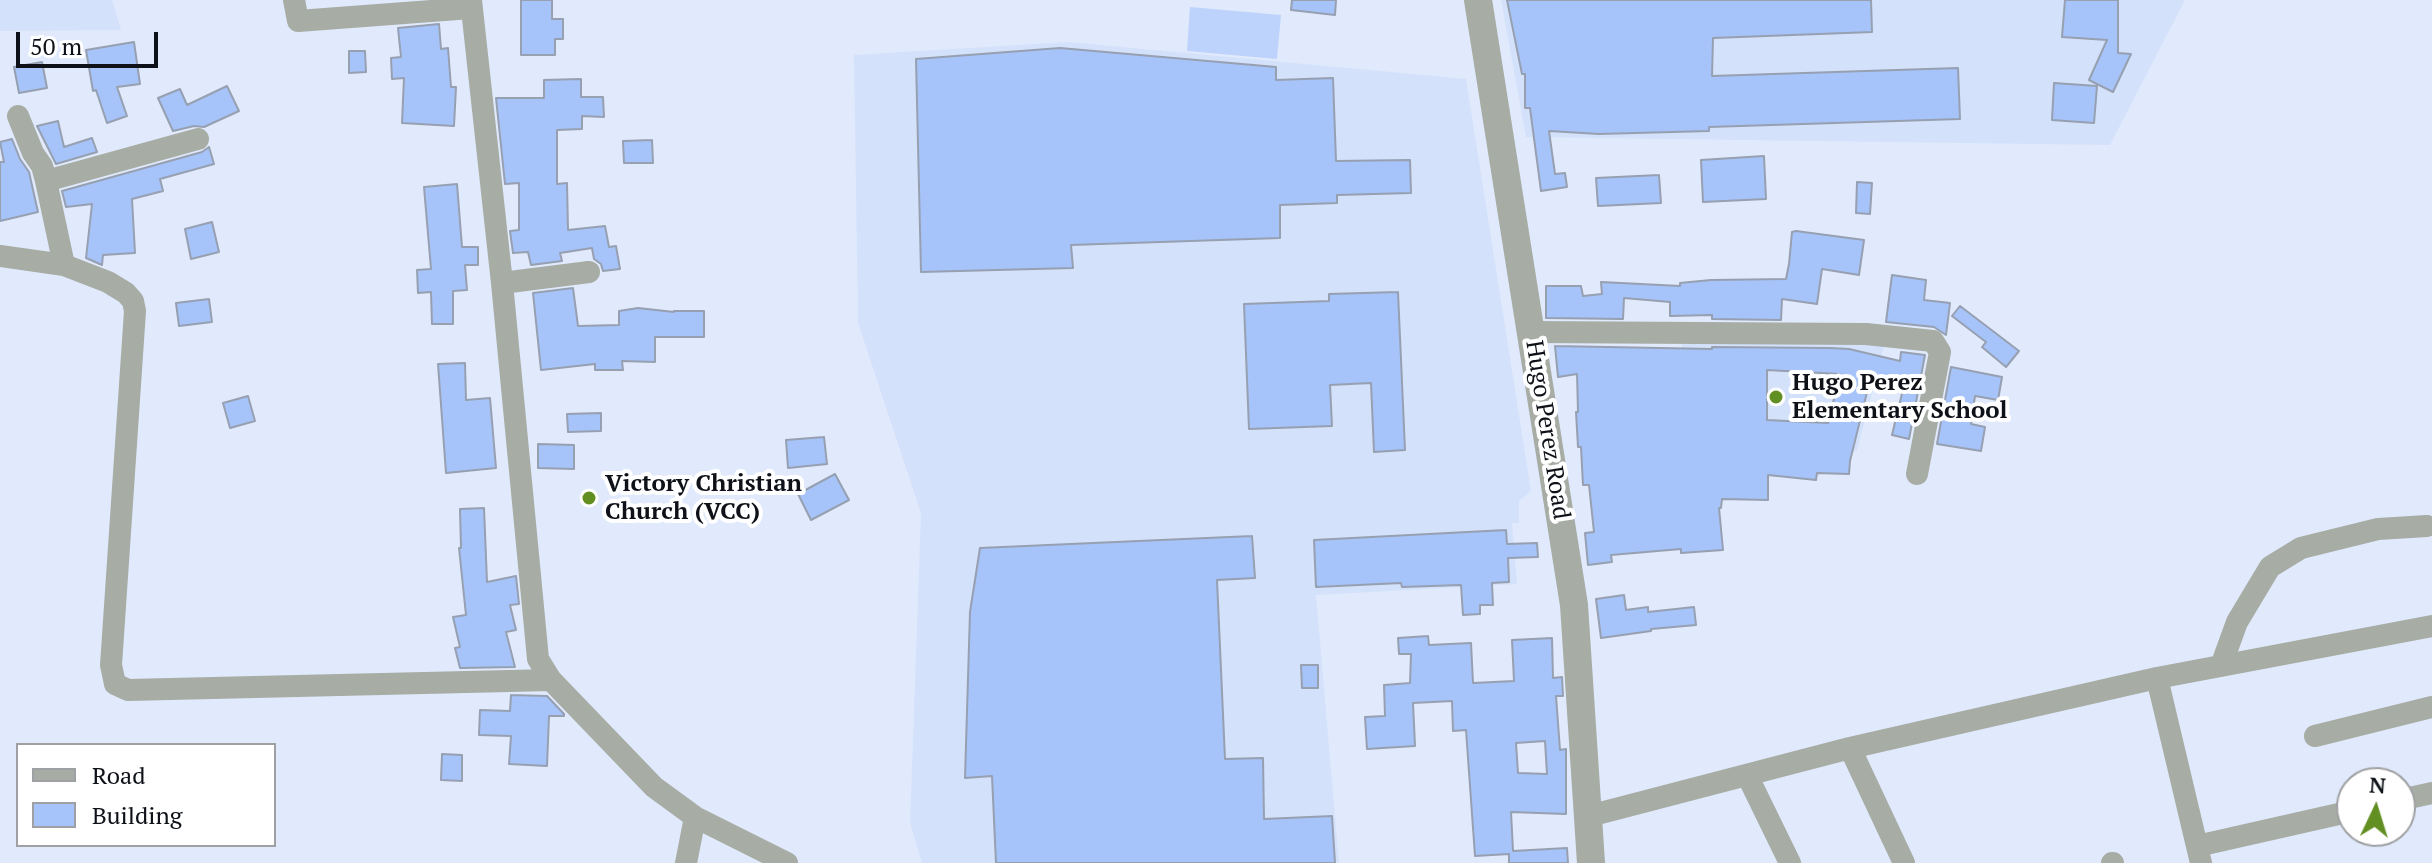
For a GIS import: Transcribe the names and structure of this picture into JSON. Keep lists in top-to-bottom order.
{
  "streets": {
    "street": ["Hugo Perez Road"]
  },
  "places": ["Hugo Perez Elementary School", "Victory Christian Church (VCC)"],
  "legend": ["Road", "Building"],
  "scale_bar": "50 m",
  "north": "top"
}
